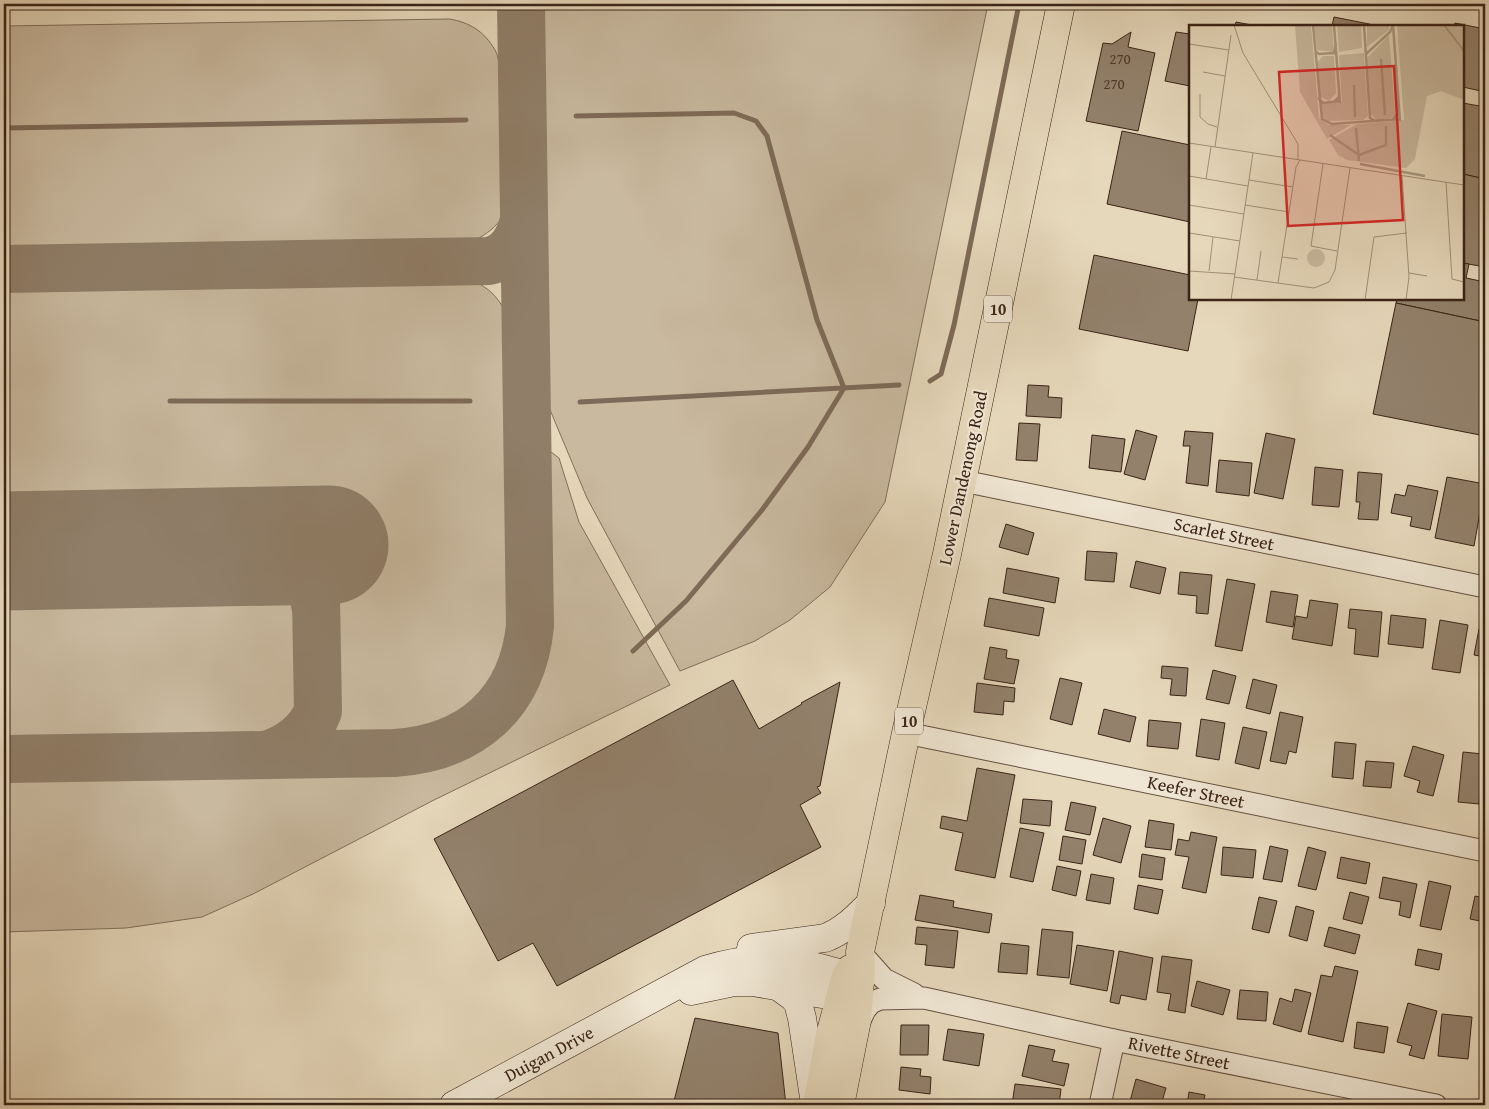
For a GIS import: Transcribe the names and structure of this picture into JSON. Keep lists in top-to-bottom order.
{
  "streets": {
    "highway": ["10", "Lower Dandenong Road"],
    "main road": ["Duigan Drive"],
    "street": ["Scarlet Street", "Keefer Street", "Rivette Street"]
  },
  "crossings": [
    ["Lower Dandenong Road", "Scarlet Street"],
    ["Lower Dandenong Road", "Keefer Street"],
    ["Lower Dandenong Road", "Rivette Street"],
    ["Lower Dandenong Road", "Duigan Drive"]
  ],
  "house_numbers": ["270", "270"]
}
